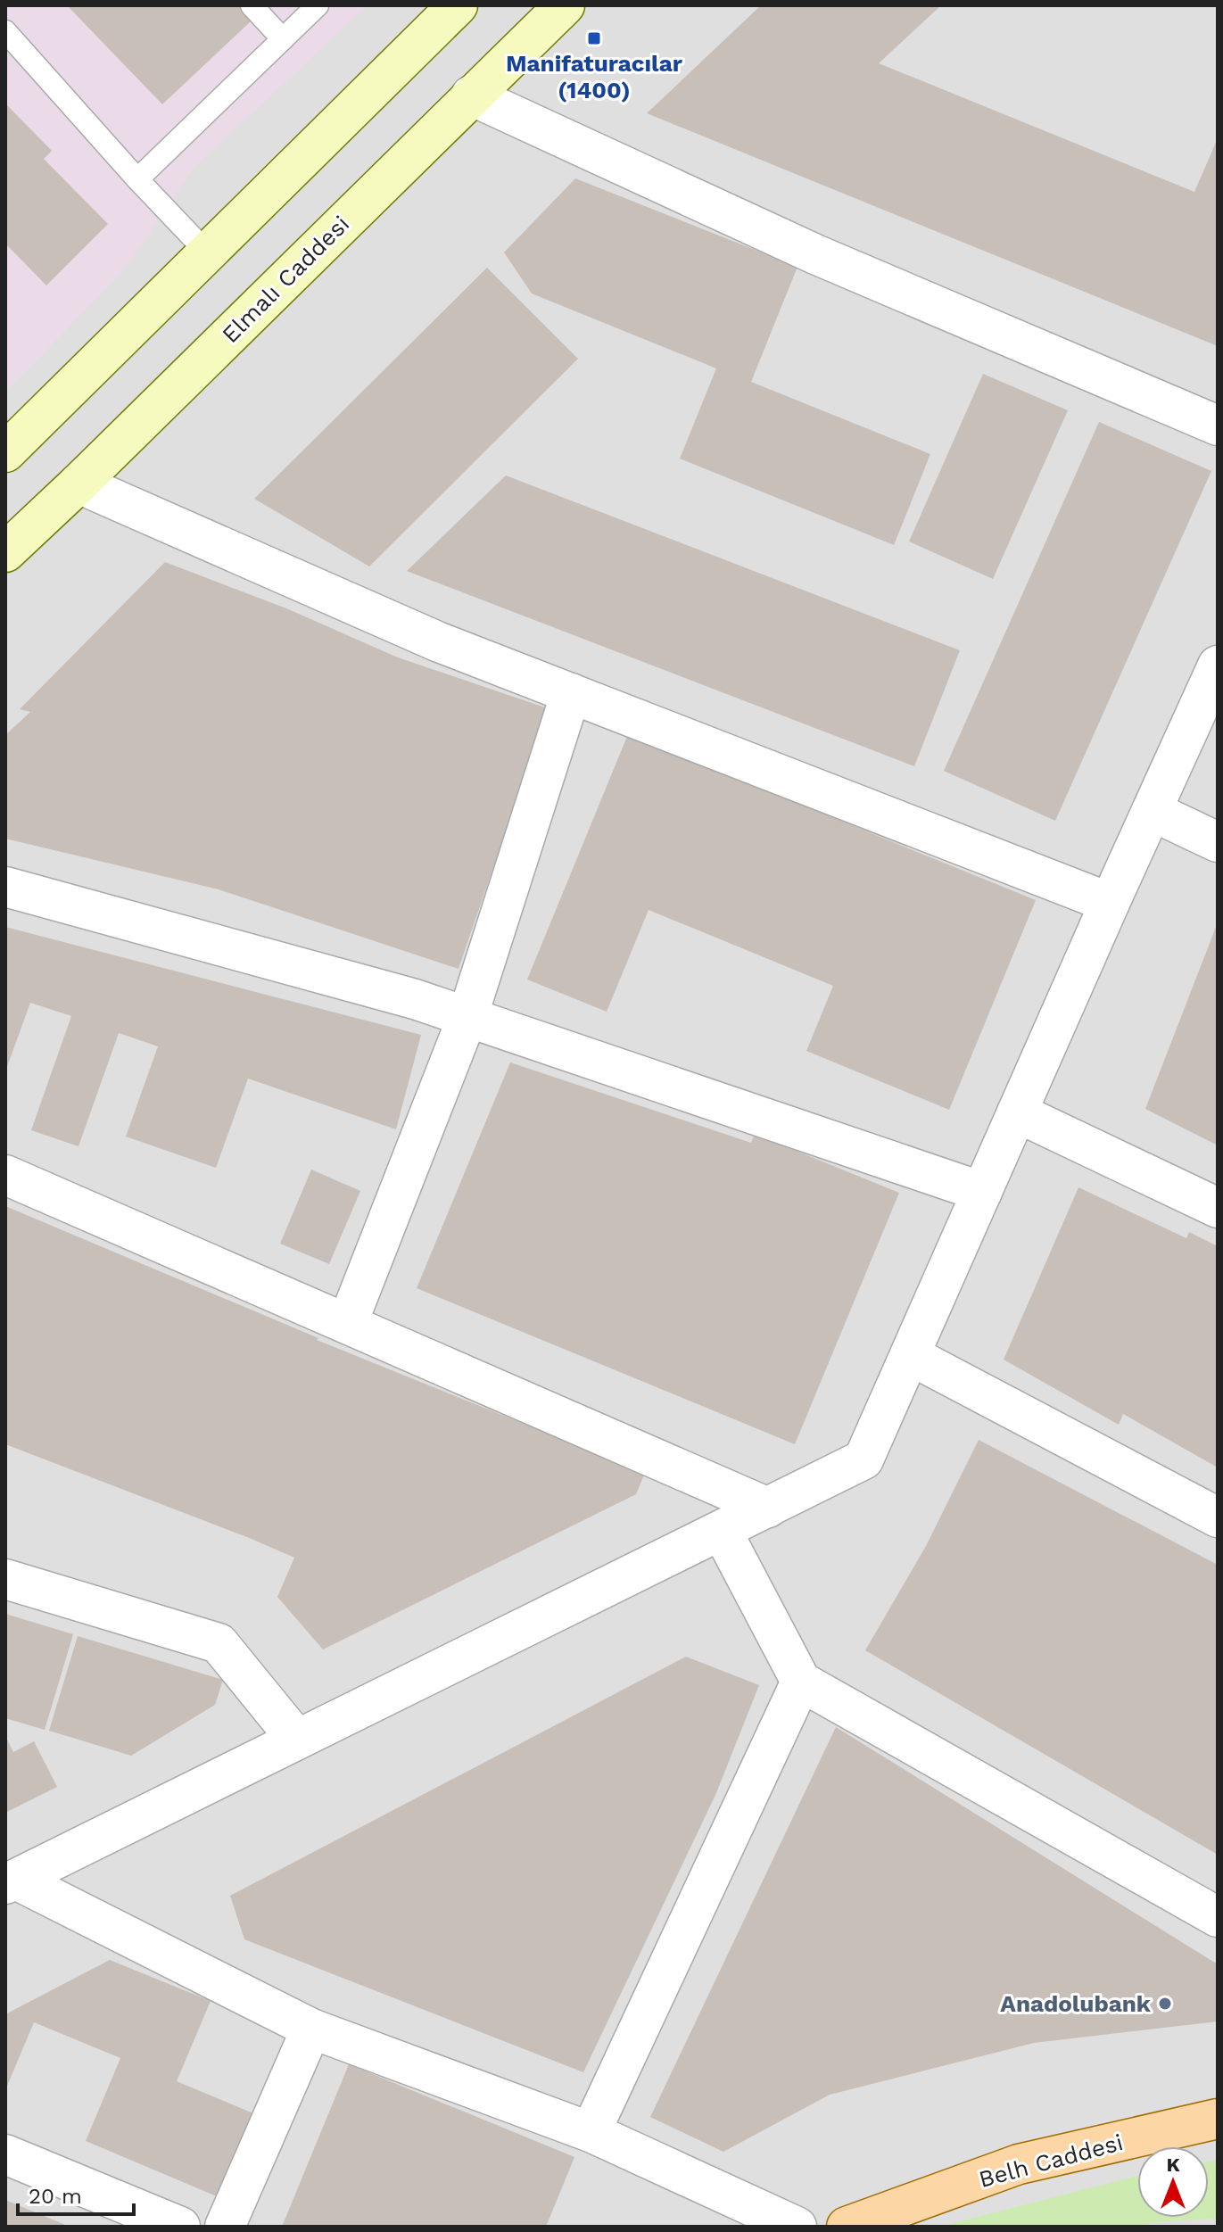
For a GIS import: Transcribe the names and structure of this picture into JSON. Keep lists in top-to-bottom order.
{
  "streets": {
    "main road": ["Elmalı Caddesi", "Belh Caddesi"]
  },
  "places": {
    "transit": ["Manifaturacılar (1400)"],
    "other": ["Anadolubank"]
  },
  "scale_bar": "20 m",
  "north": "top"
}
